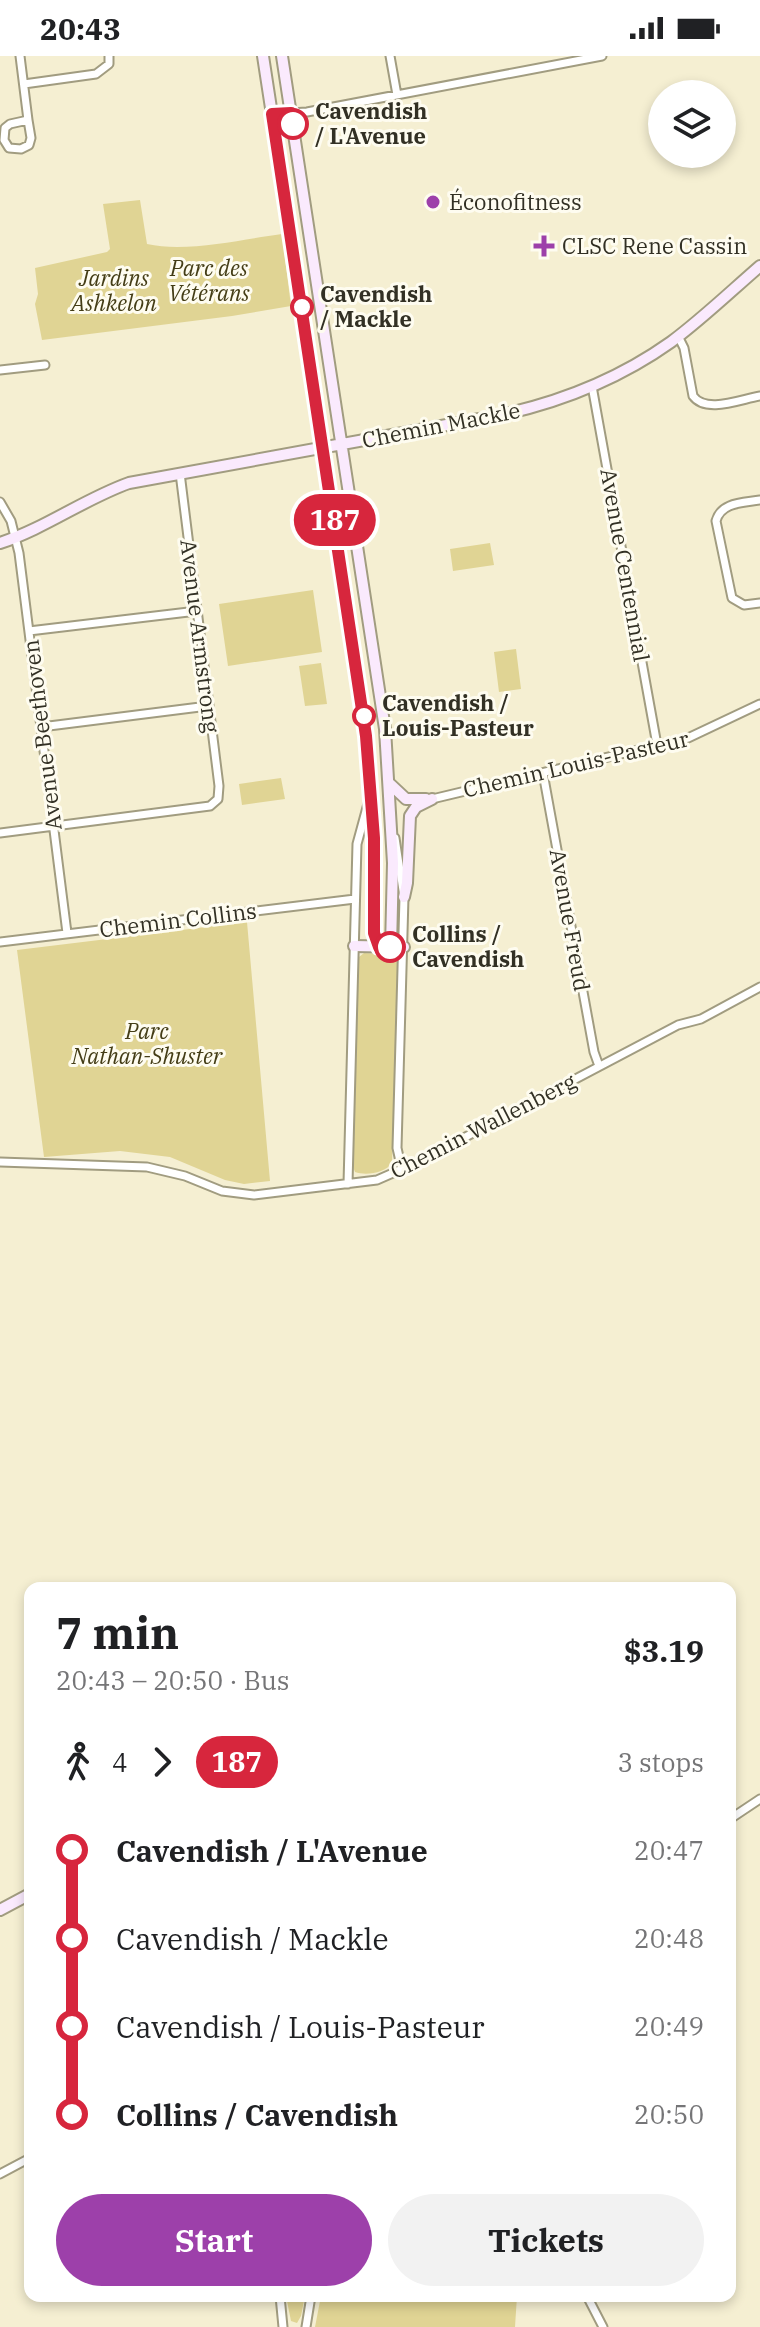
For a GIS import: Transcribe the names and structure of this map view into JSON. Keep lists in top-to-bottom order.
{
  "streets": {
    "main road": ["Chemin Mackle"],
    "street": [
      "Avenue Centennial",
      "Avenue Armstrong",
      "Avenue Beethoven",
      "Chemin Louis-Pasteur",
      "Chemin Collins",
      "Avenue Freud",
      "Chemin Wallenberg"
    ]
  },
  "crossings": [
    ["Chemin Mackle", "Avenue Centennial"],
    ["Chemin Mackle", "Avenue Armstrong"],
    ["Chemin Mackle", "Avenue Beethoven"],
    ["Avenue Centennial", "Chemin Louis-Pasteur"],
    ["Avenue Armstrong", "Avenue Beethoven"],
    ["Avenue Beethoven", "Chemin Collins"],
    ["Chemin Louis-Pasteur", "Avenue Freud"],
    ["Avenue Freud", "Chemin Wallenberg"]
  ],
  "parks": ["Parc des Vétérans", "Jardins Ashkelon", "Parc Nathan-Shuster"],
  "places": {
    "other": [
      "Cavendish / L'Avenue",
      "Éconofitness",
      "Cavendish / Mackle",
      "Cavendish / Louis-Pasteur",
      "Collins / Cavendish"
    ],
    "health": ["CLSC Rene Cassin"]
  },
  "lines": ["bus line 187"],
  "page": {
    "status": "20:43",
    "on_map": "187",
    "heading": ["7 min", "20:43 – 20:50 · Bus", "$3.19"],
    "legs": ["4", "187", "3 stops"],
    "list": [
      {
        "name": "Cavendish / L'Avenue",
        "value": "20:47"
      },
      {
        "name": "Cavendish / Mackle",
        "value": "20:48"
      },
      {
        "name": "Cavendish / Louis-Pasteur",
        "value": "20:49"
      },
      {
        "name": "Collins / Cavendish",
        "value": "20:50"
      }
    ],
    "buttons": ["Start", "Tickets"]
  }
}
